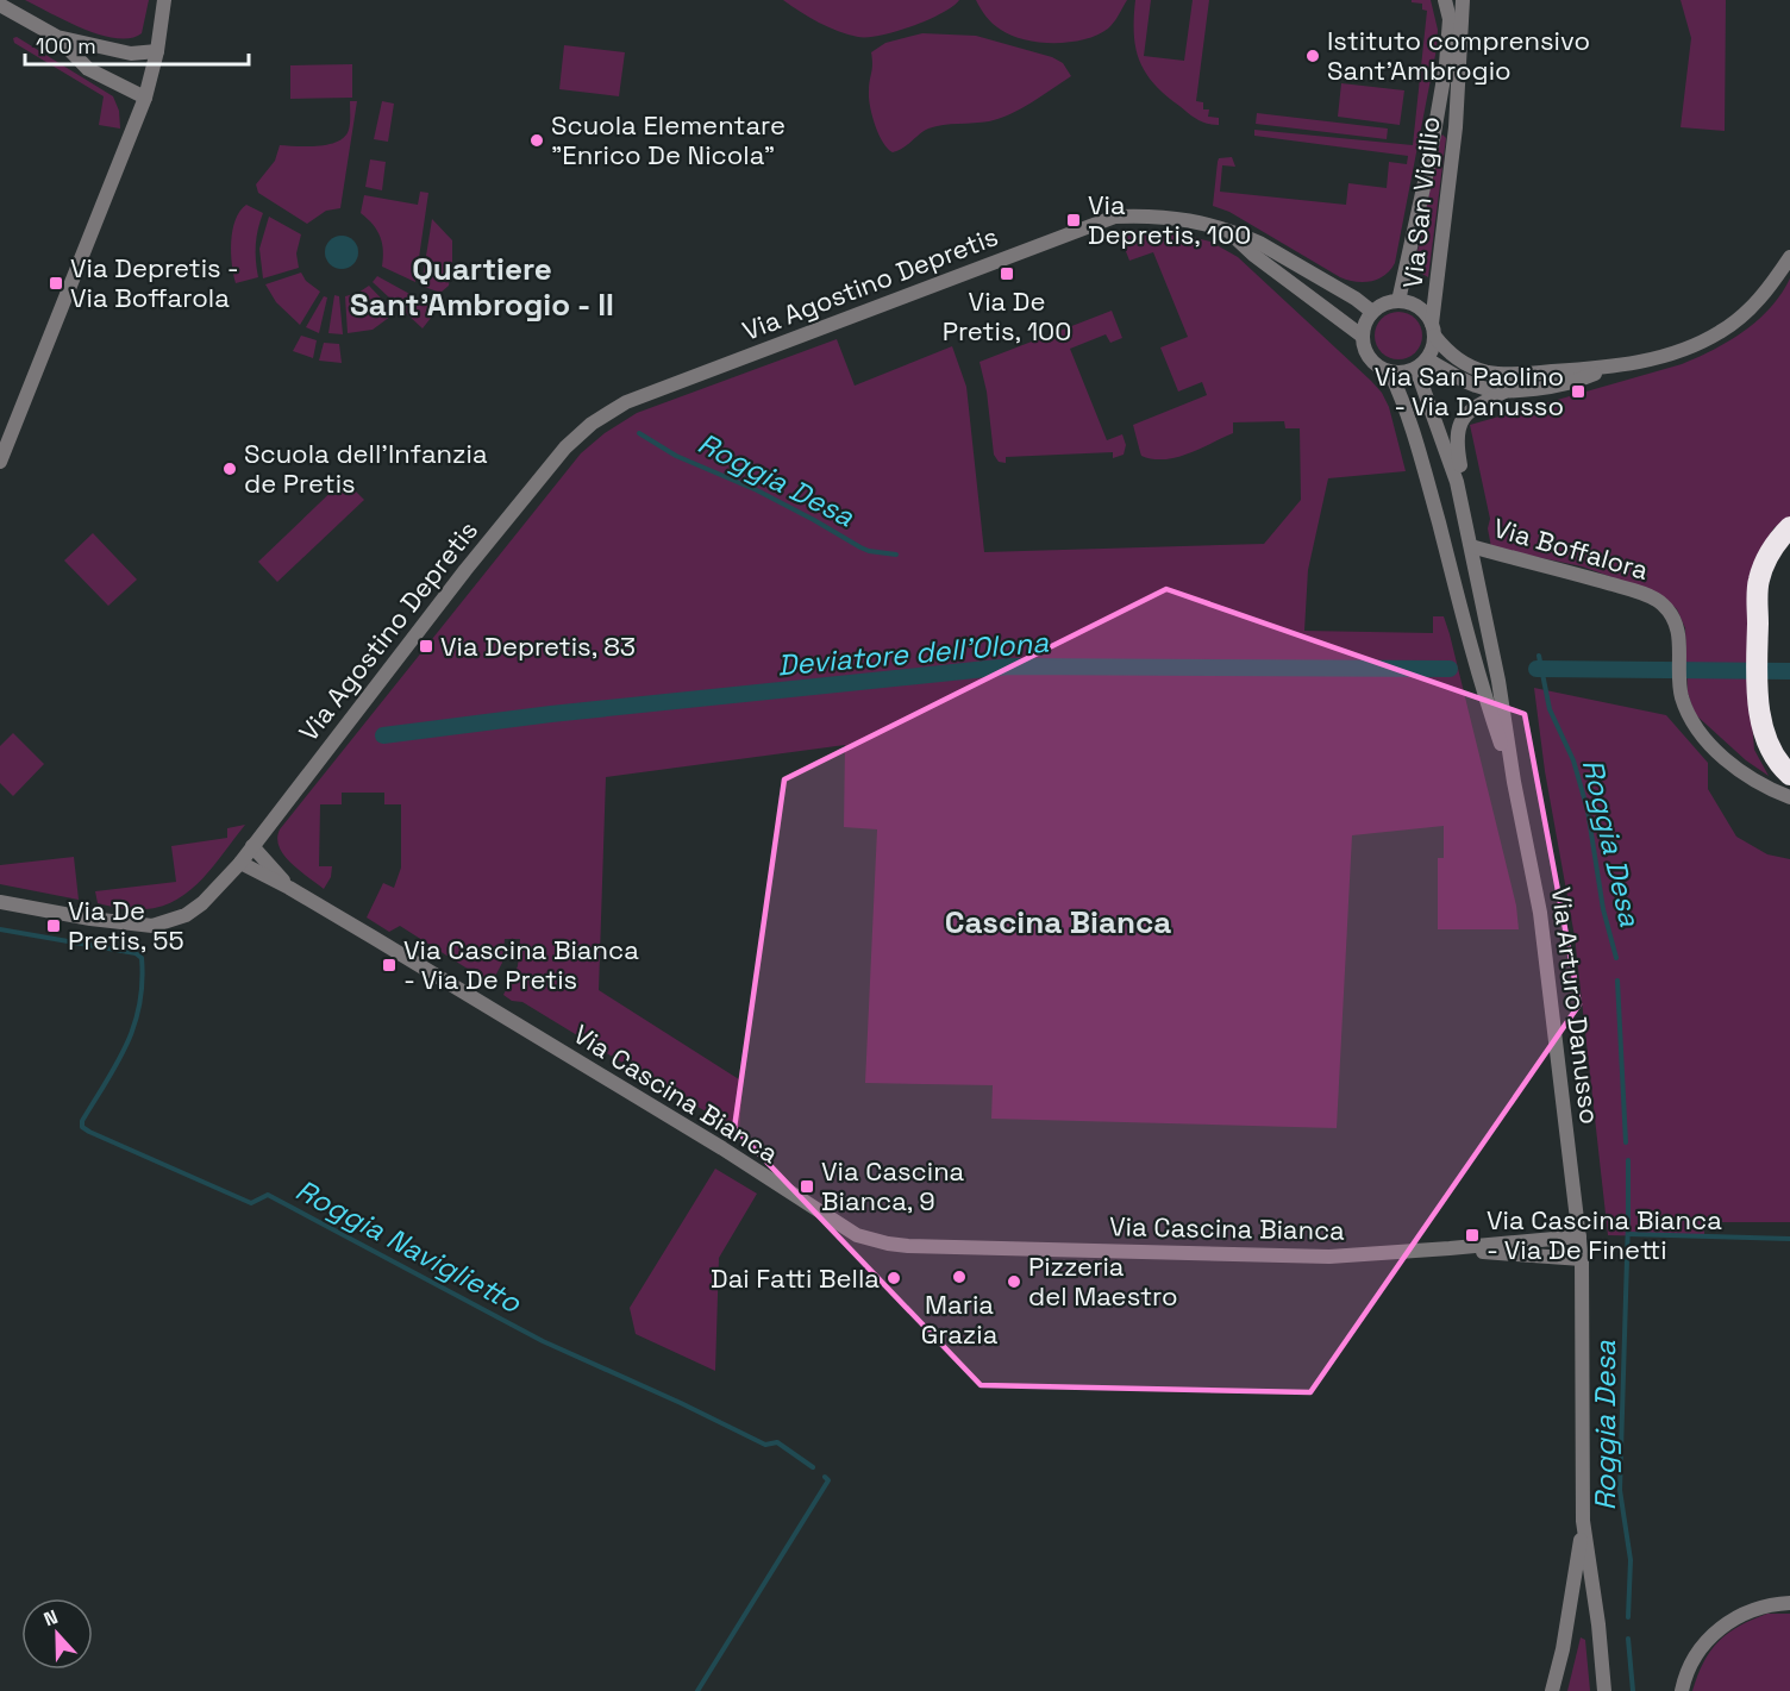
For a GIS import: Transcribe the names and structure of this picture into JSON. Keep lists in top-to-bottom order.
{
  "streets": {
    "street": [
      "Via San Vigilio",
      "Via Agostino Depretis",
      "Via Boffalora",
      "Via Arturo Danusso",
      "Via Cascina Bianca"
    ]
  },
  "crossings": [
    ["Via San Vigilio", "Via Agostino Depretis"],
    ["Via San Vigilio", "Via Arturo Danusso"],
    ["Via Agostino Depretis", "Via Arturo Danusso"],
    ["Via Agostino Depretis", "Via Cascina Bianca"],
    ["Via Boffalora", "Via Arturo Danusso"],
    ["Via Arturo Danusso", "Via Cascina Bianca"]
  ],
  "districts": ["Quartiere Sant'Ambrogio - II", "Cascina Bianca"],
  "water": ["Roggia Desa", "Deviatore dell'Olona", "Roggia Naviglietto"],
  "places": {
    "other": [
      "Istituto comprensivo Sant'Ambrogio",
      "Scuola Elementare \"Enrico De Nicola\"",
      "Scuola dell’Infanzia de Pretis",
      "Maria Grazia",
      "Dai Fatti Bella",
      "Pizzeria del Maestro"
    ],
    "transit": [
      "Via Depretis, 100",
      "Via De Pretis, 100",
      "Via Depretis - Via Boffarola",
      "Via San Paolino - Via Danusso",
      "Via Depretis, 83",
      "Via De Pretis, 55",
      "Via Cascina Bianca - Via De Pretis",
      "Via Cascina Bianca, 9",
      "Via Cascina Bianca - Via De Finetti"
    ]
  },
  "scale_bar": "100 m",
  "north": "top"
}
